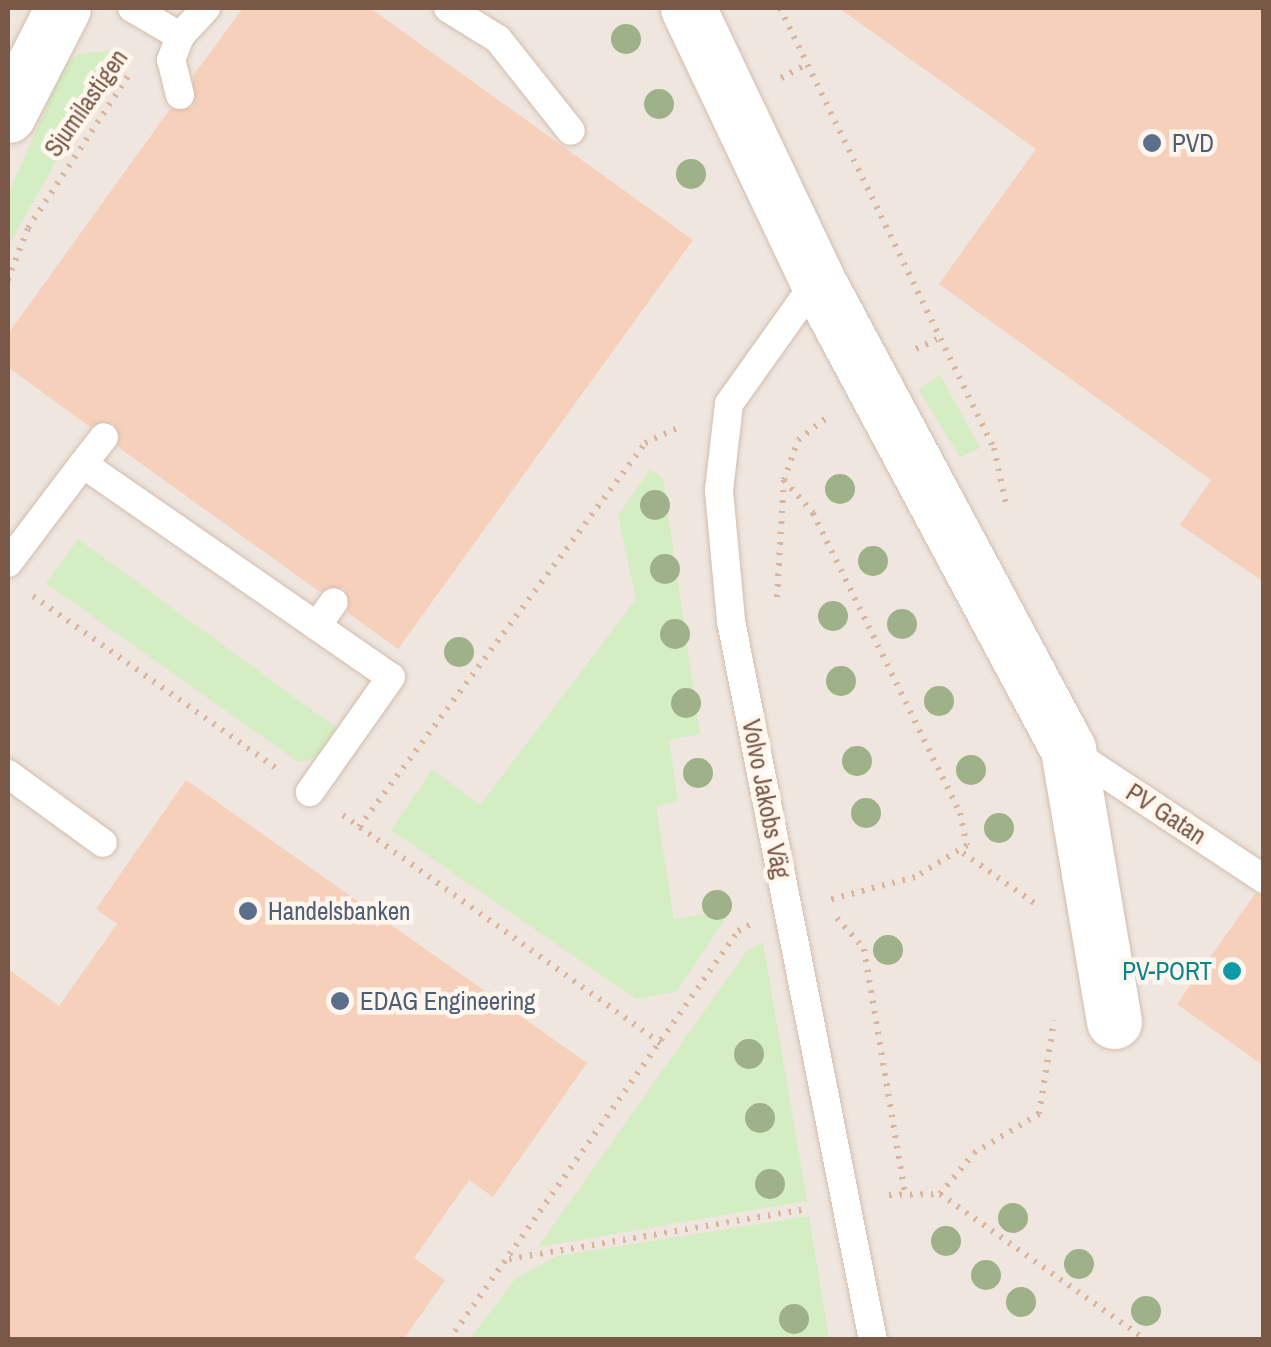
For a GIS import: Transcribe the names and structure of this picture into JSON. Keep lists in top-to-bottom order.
{
  "streets": {
    "lane": ["Volvo Jakobs Väg", "PV Gatan"],
    "path": ["Sjumilastigen"]
  },
  "places": [
    "PVD",
    "Handelsbanken",
    "PV-PORT",
    "EDAG Engineering"
  ]
}
